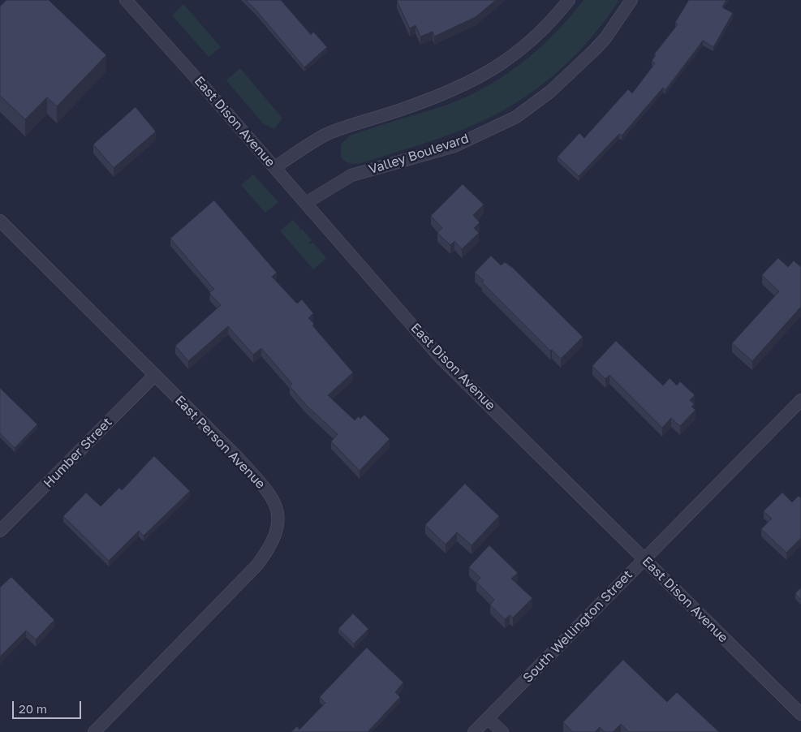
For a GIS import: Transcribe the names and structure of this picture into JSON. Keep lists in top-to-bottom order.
{
  "streets": {
    "street": [
      "East Dison Avenue",
      "Valley Boulevard",
      "East Person Avenue",
      "Humber Street",
      "South Wellington Street"
    ]
  },
  "crossings": [
    ["East Dison Avenue", "Valley Boulevard"],
    ["East Dison Avenue", "South Wellington Street"],
    ["East Person Avenue", "Humber Street"]
  ],
  "scale_bar": "20 m"
}
